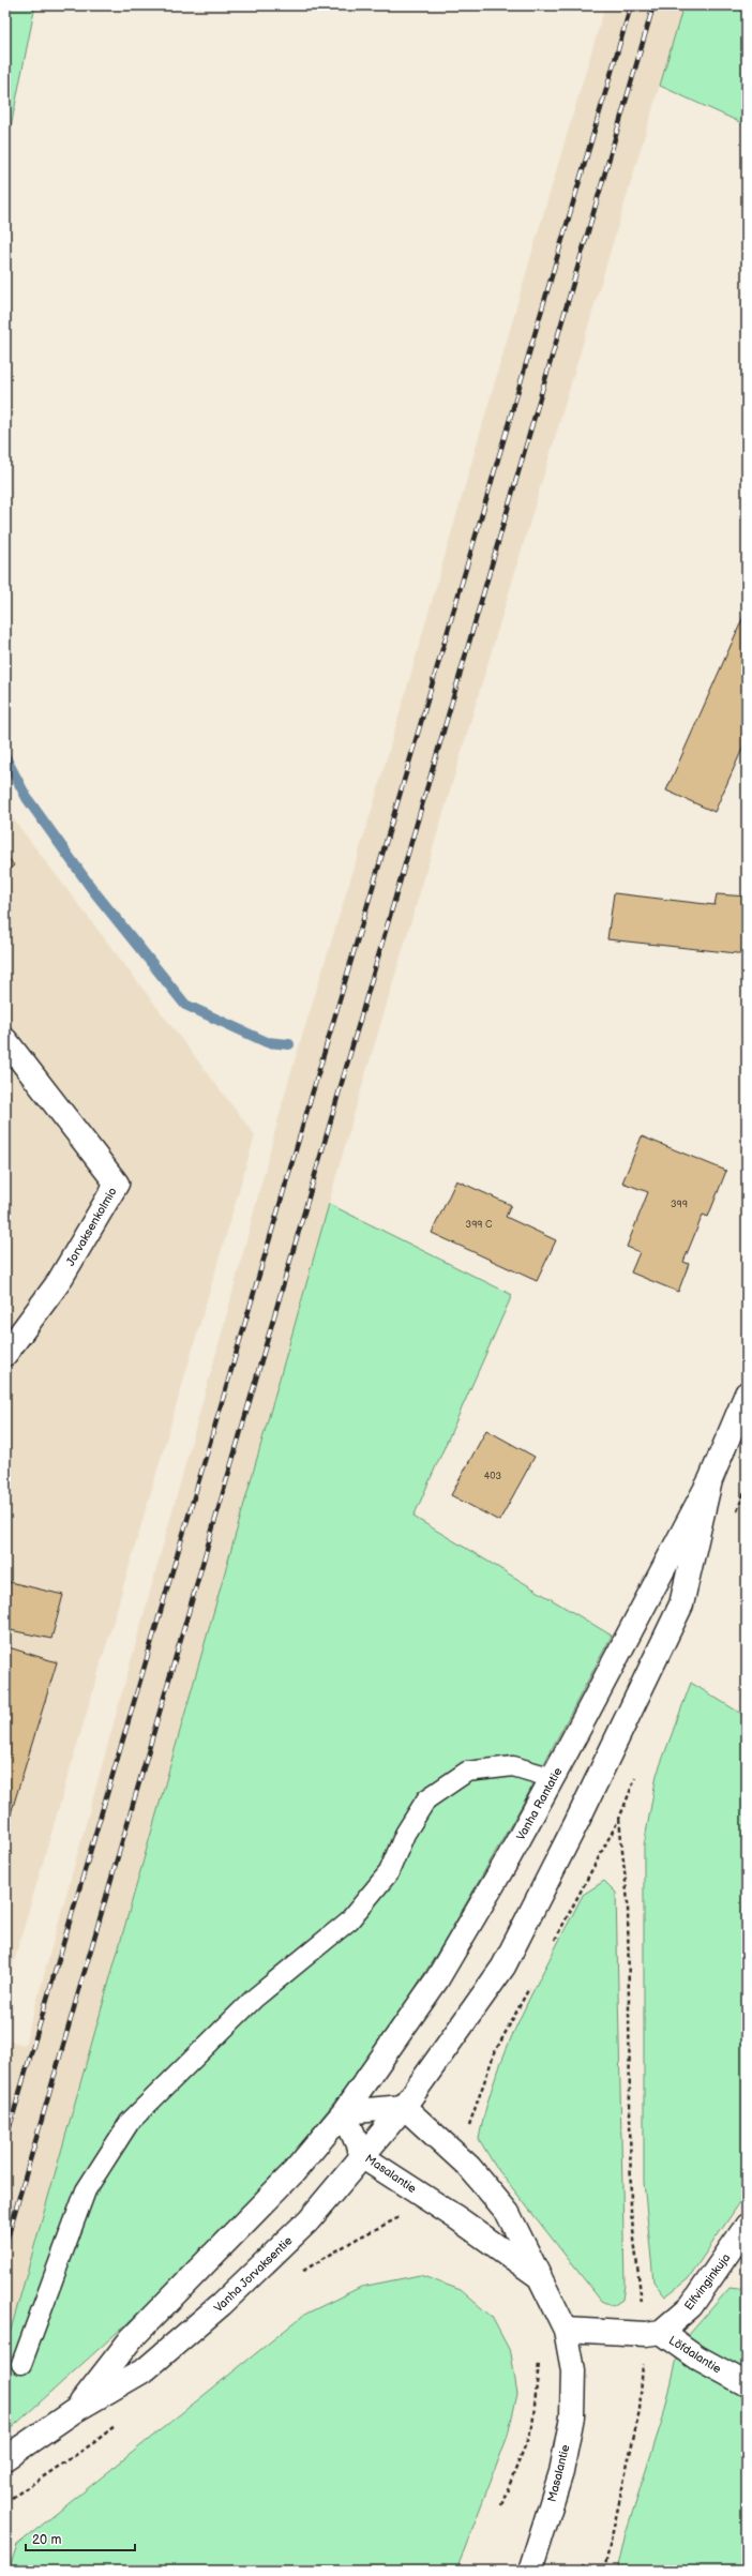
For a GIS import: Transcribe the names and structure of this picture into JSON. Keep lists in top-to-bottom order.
{
  "streets": {
    "main road": [
      "Jorvaksenkolmio",
      "Vanha Rantatie",
      "Masalantie",
      "Vanha Jorvaksentie",
      "Elfvinginkuja",
      "Löfdalantie"
    ]
  },
  "crossings": [
    ["Vanha Rantatie", "Masalantie"],
    ["Vanha Rantatie", "Vanha Jorvaksentie"],
    ["Masalantie", "Vanha Jorvaksentie"],
    ["Elfvinginkuja", "Löfdalantie"]
  ],
  "house_numbers": ["399", "399 C", "403"],
  "scale_bar": "20 m"
}
